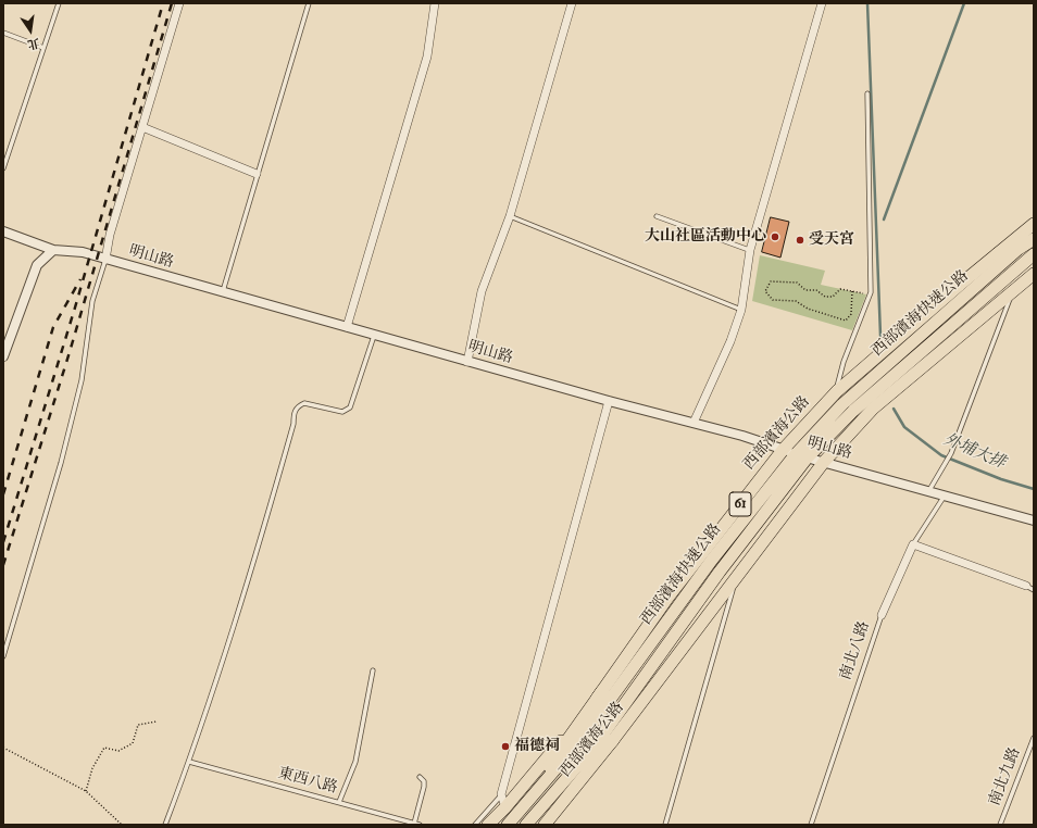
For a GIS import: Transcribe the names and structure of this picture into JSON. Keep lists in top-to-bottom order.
{
  "streets": {
    "main road": ["西部濱海快速公路", "西部濱海公路", "61"],
    "street": ["明山路", "南北八路"],
    "lane": ["南北九路", "東西八路"]
  },
  "crossings": [
    ["明山路", "西部濱海快速公路"],
    ["明山路", "西部濱海公路"],
    ["明山路", "南北八路"]
  ],
  "water": ["外埔大排"],
  "places": ["大山社區活動中心", "受天宮", "福德祠"],
  "north": "bottom"
}
